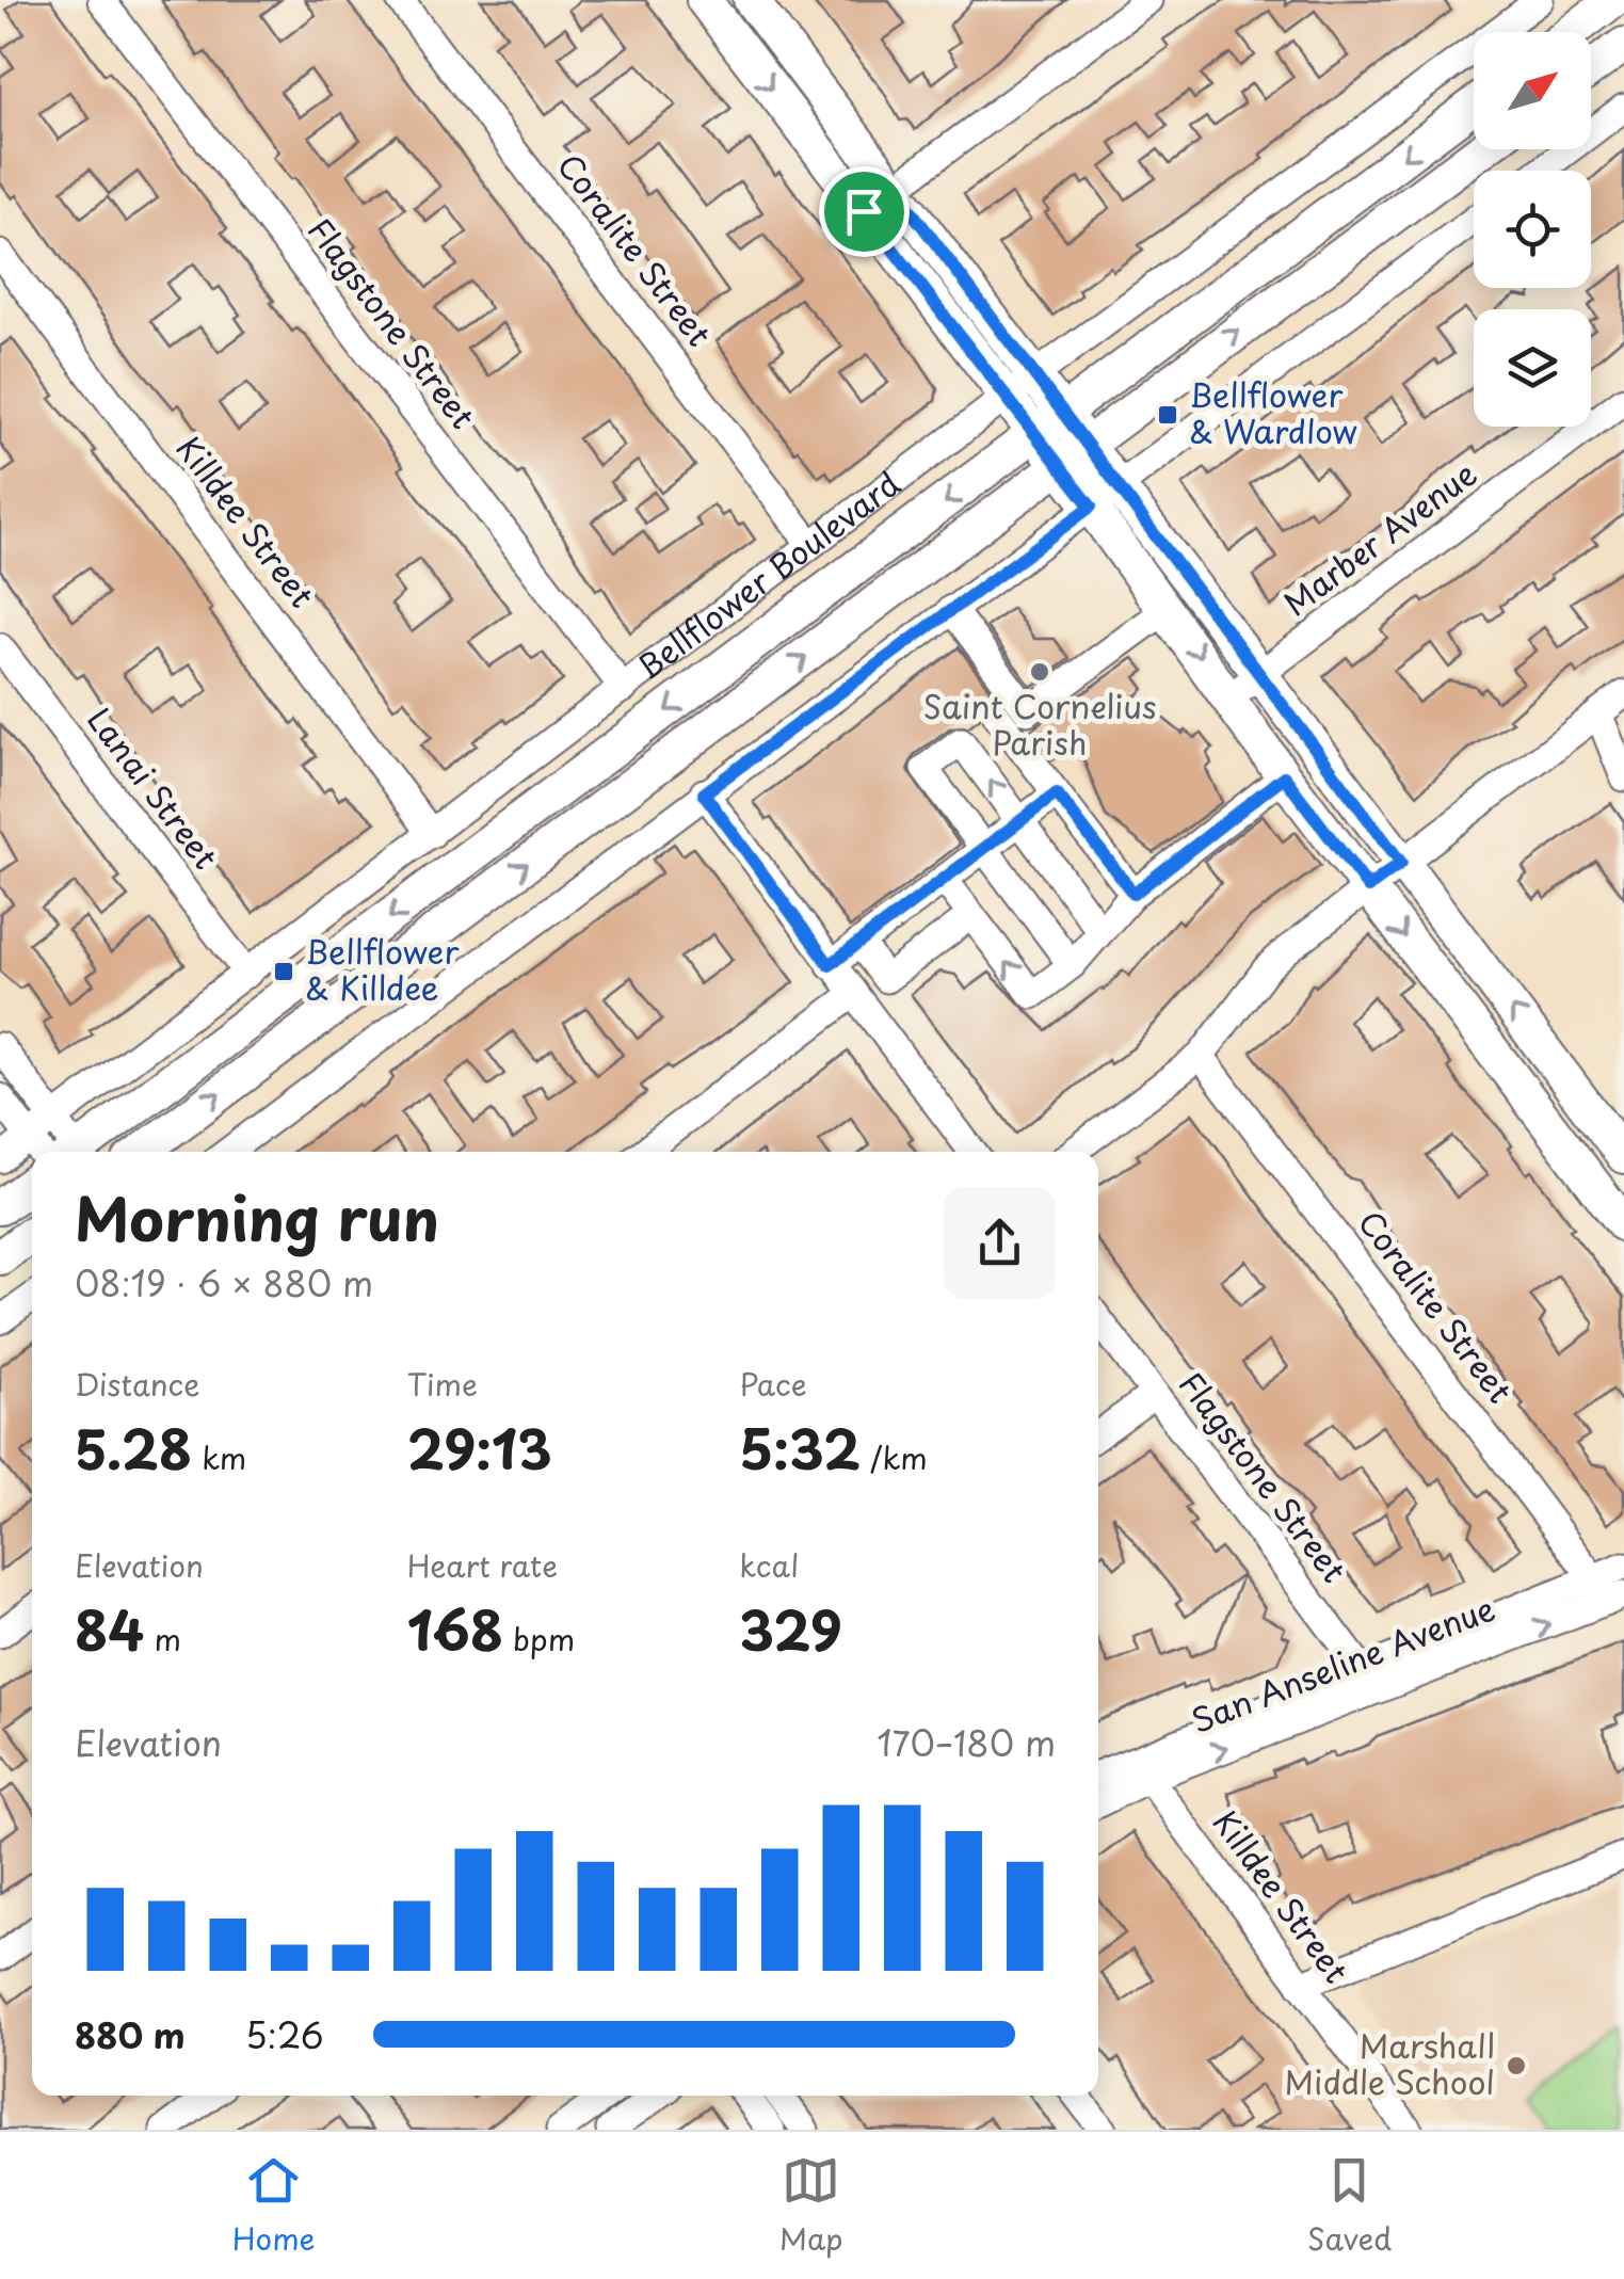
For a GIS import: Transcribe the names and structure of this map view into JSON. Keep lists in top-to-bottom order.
{
  "streets": {
    "main road": ["Bellflower Boulevard"],
    "street": [
      "Coralite Street",
      "Flagstone Street",
      "Killdee Street",
      "Marber Avenue",
      "Lanai Street",
      "San Anseline Avenue"
    ]
  },
  "crossings": [
    ["Coralite Street", "Bellflower Boulevard"],
    ["Coralite Street", "San Anseline Avenue"],
    ["Flagstone Street", "Bellflower Boulevard"],
    ["Flagstone Street", "San Anseline Avenue"],
    ["Killdee Street", "Bellflower Boulevard"],
    ["Killdee Street", "San Anseline Avenue"],
    ["Bellflower Boulevard", "Lanai Street"]
  ],
  "places": {
    "transit": ["Bellflower & Wardlow", "Bellflower & Killdee"],
    "other": ["Saint Cornelius Parish", "Marshall Middle School"]
  },
  "north": "top right",
  "page": {
    "heading": ["Morning run", "08:19 · 6 × 880 m"],
    "stats": [
      ["Distance", "5.28 km"],
      ["Time", "29:13"],
      ["Pace", "5:32 /km"],
      ["Elevation", "84 m"],
      ["Heart rate", "168 bpm"],
      ["kcal", "329"]
    ],
    "chart": ["Elevation", "170–180 m"],
    "list": [
      {
        "name": "880 m",
        "note": "5:26"
      }
    ],
    "tabs": ["Home", "Map", "Saved"]
  }
}
